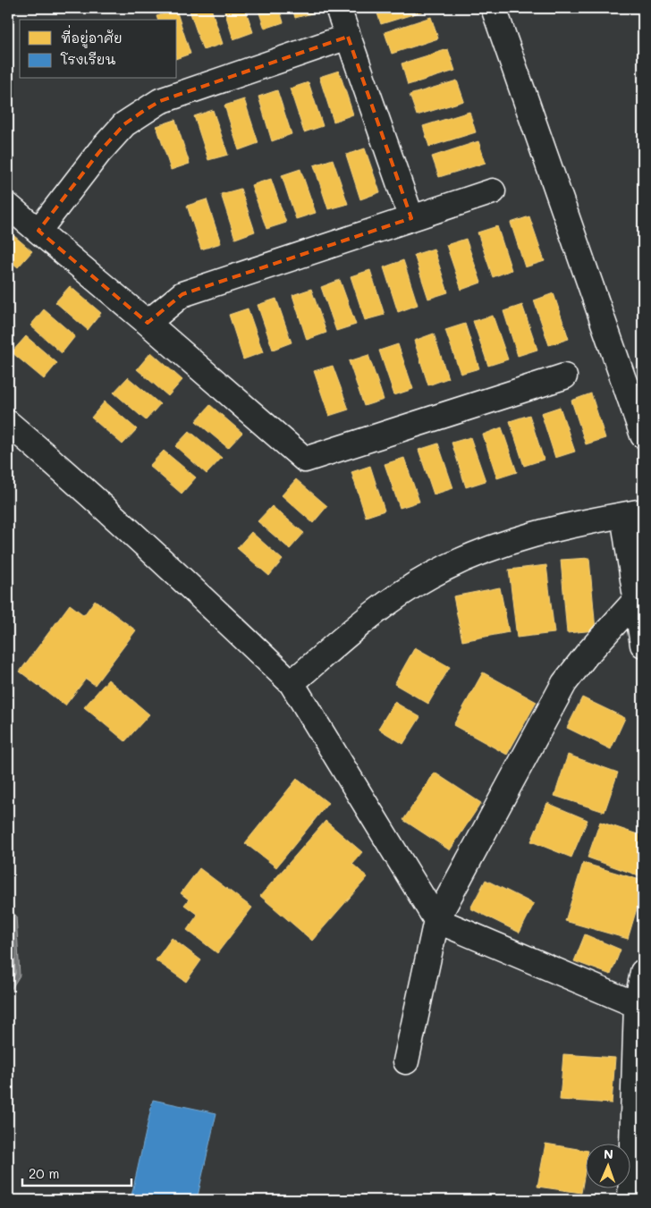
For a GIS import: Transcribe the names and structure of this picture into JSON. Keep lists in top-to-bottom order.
{
  "legend": ["ที่อยู่อาศัย", "โรงเรียน"],
  "scale_bar": "20 m",
  "north": "top"
}
